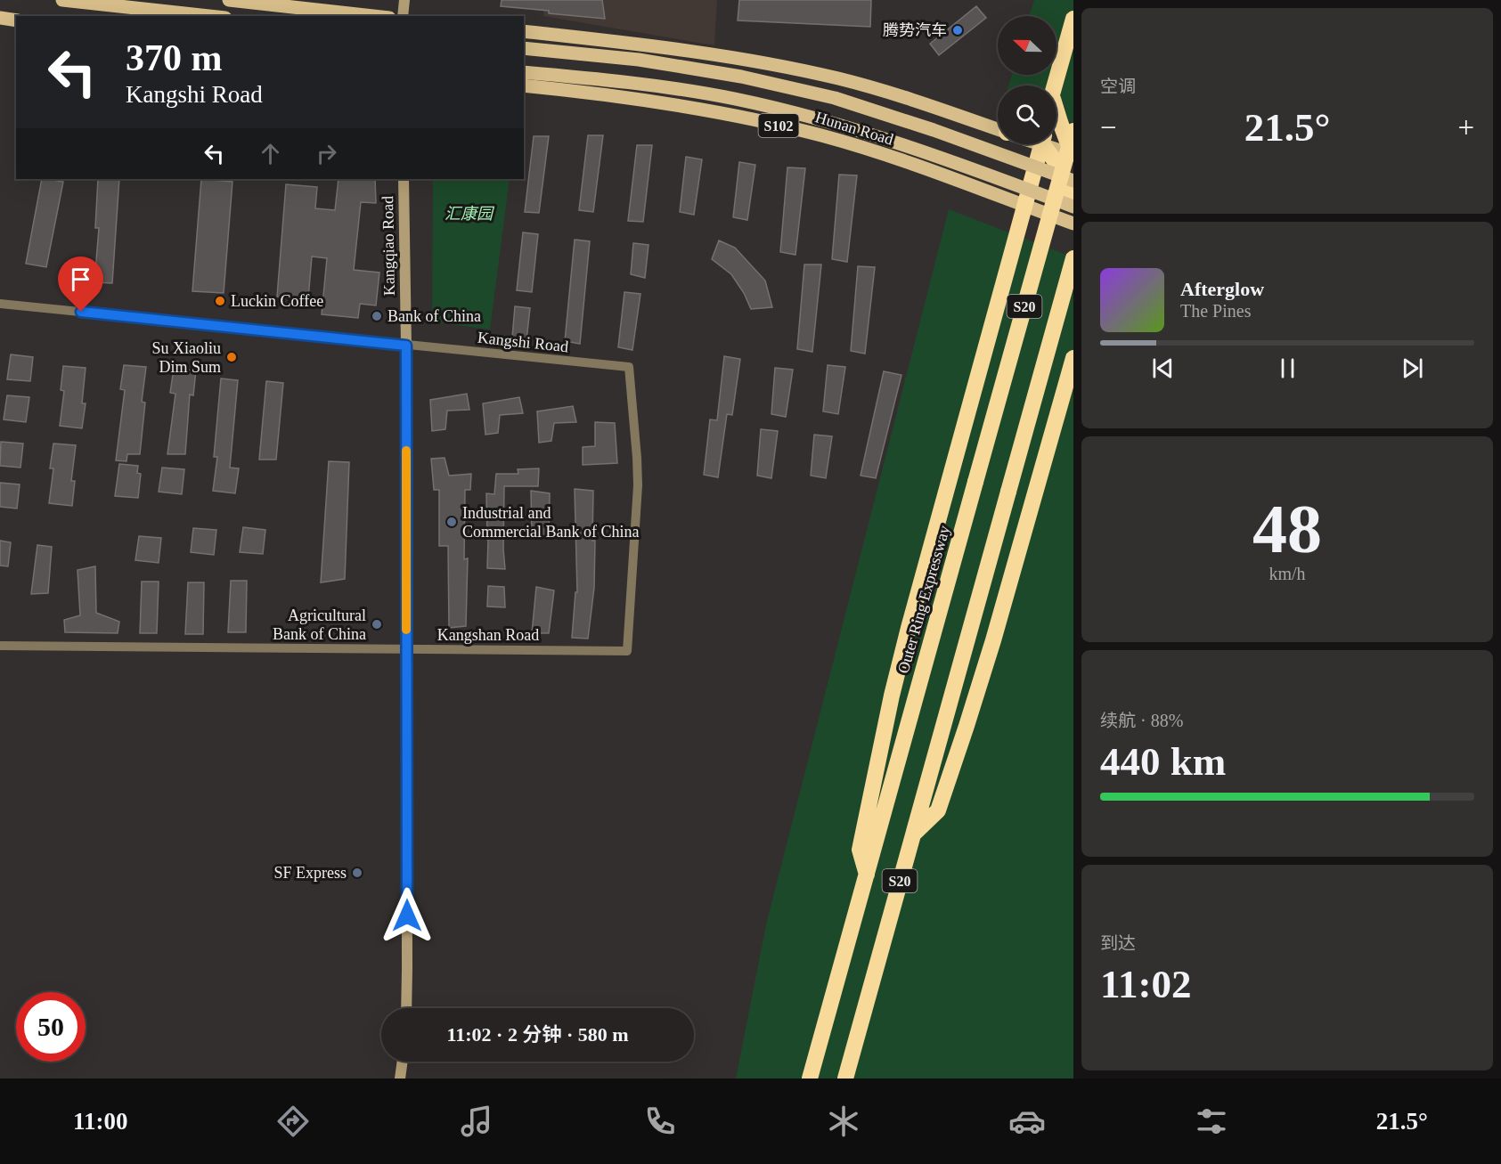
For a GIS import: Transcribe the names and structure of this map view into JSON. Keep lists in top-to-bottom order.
{
  "streets": {
    "highway": ["S20", "Outer Ring Expressway"],
    "main road": ["S102", "Hunan Road", "Kangqiao Road"],
    "street": ["Kangshi Road", "Kangshan Road"]
  },
  "crossings": [
    ["Kangqiao Road", "Kangshi Road"],
    ["Kangqiao Road", "Kangshan Road"],
    ["Kangshi Road", "Kangshan Road"]
  ],
  "parks": ["汇康园"],
  "places": [
    "腾势汽车",
    "Luckin Coffee",
    "Bank of China",
    "Su Xiaoliu Dim Sum",
    "Industrial and Commercial Bank of China",
    "Agricultural Bank of China",
    "SF Express"
  ],
  "north": "left",
  "page": {
    "tile": [
      "空调",
      ["48", "km/h"],
      ["续航 · 88%", "440 km"],
      ["到达", "11:02"]
    ],
    "turn": ["370 m", "Kangshi Road"],
    "heat": ["−", "21.5°", "+"],
    "song": ["Afterglow", "The Pines"],
    "limit": "50",
    "trip": "11:02 · 2 分钟 · 580 m",
    "tabs": ["11:00", "21.5°"]
  }
}
